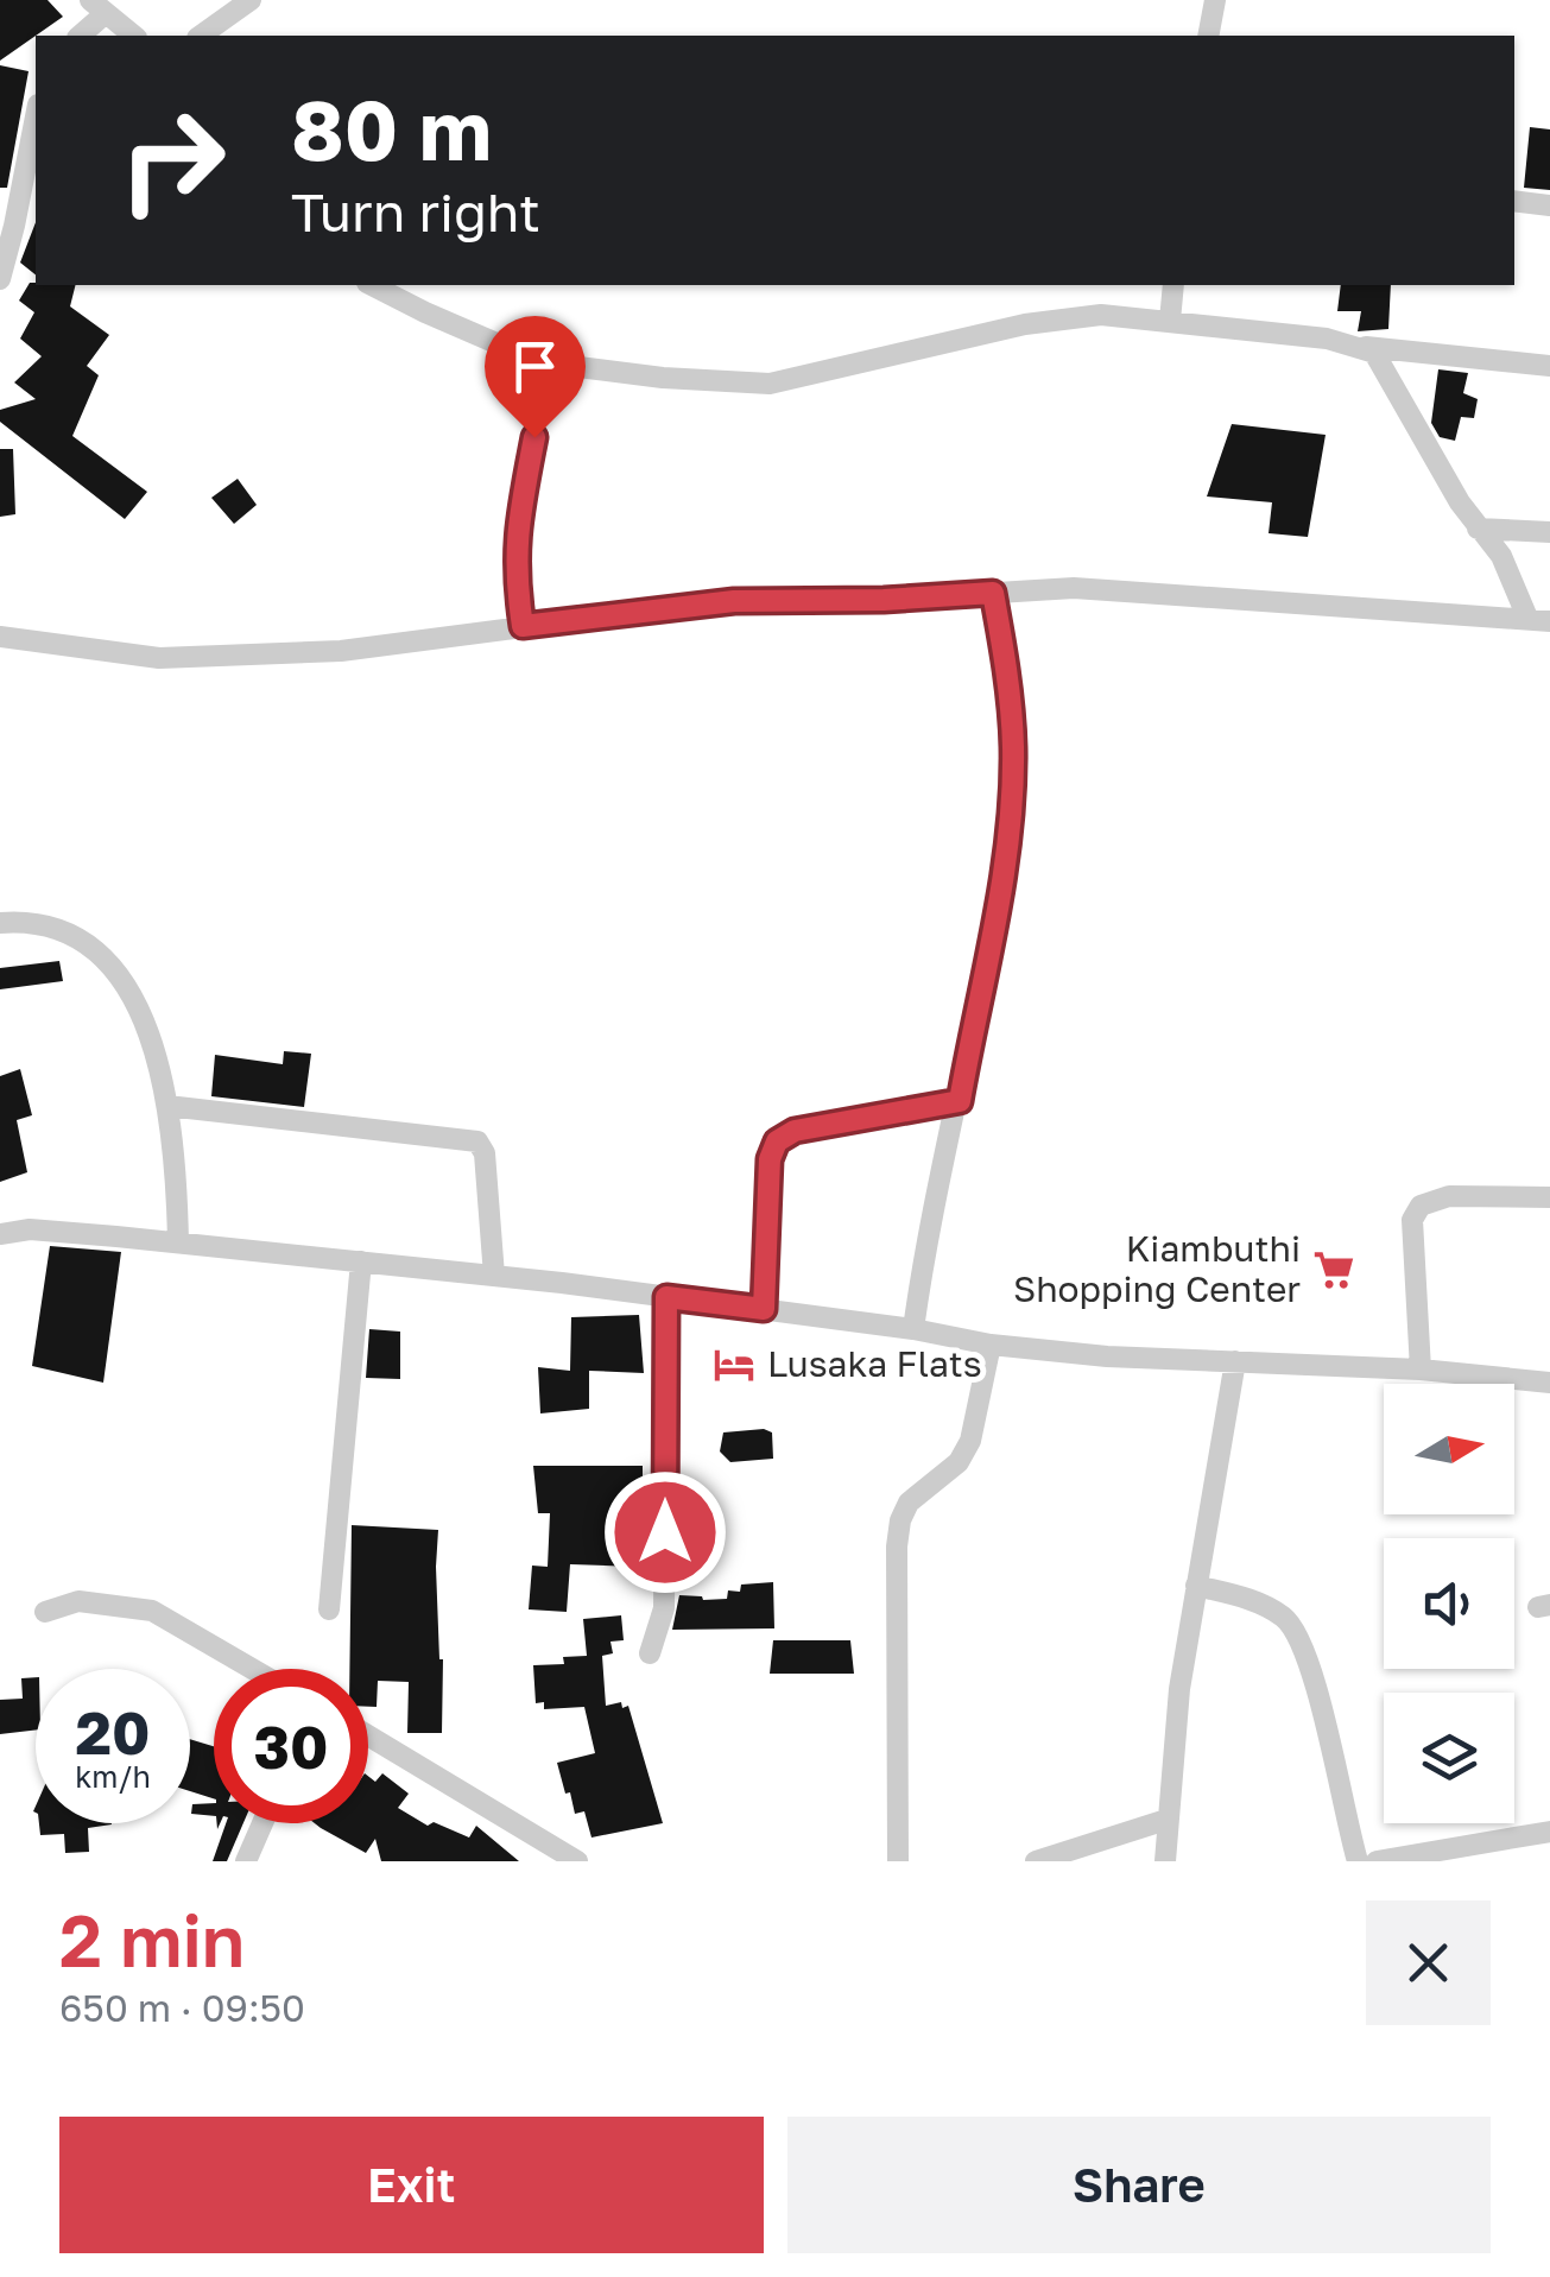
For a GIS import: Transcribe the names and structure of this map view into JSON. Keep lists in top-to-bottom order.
{
  "places": {
    "supermarket": ["Kiambuthi Shopping Center"],
    "hotel": ["Lusaka Flats"]
  },
  "north": "right",
  "page": {
    "turn": ["80 m", "Turn right"],
    "speed": "20 km/h",
    "limit": "30",
    "heading": ["2 min", "650 m · 09:50"],
    "buttons": ["Exit", "Share"]
  }
}
